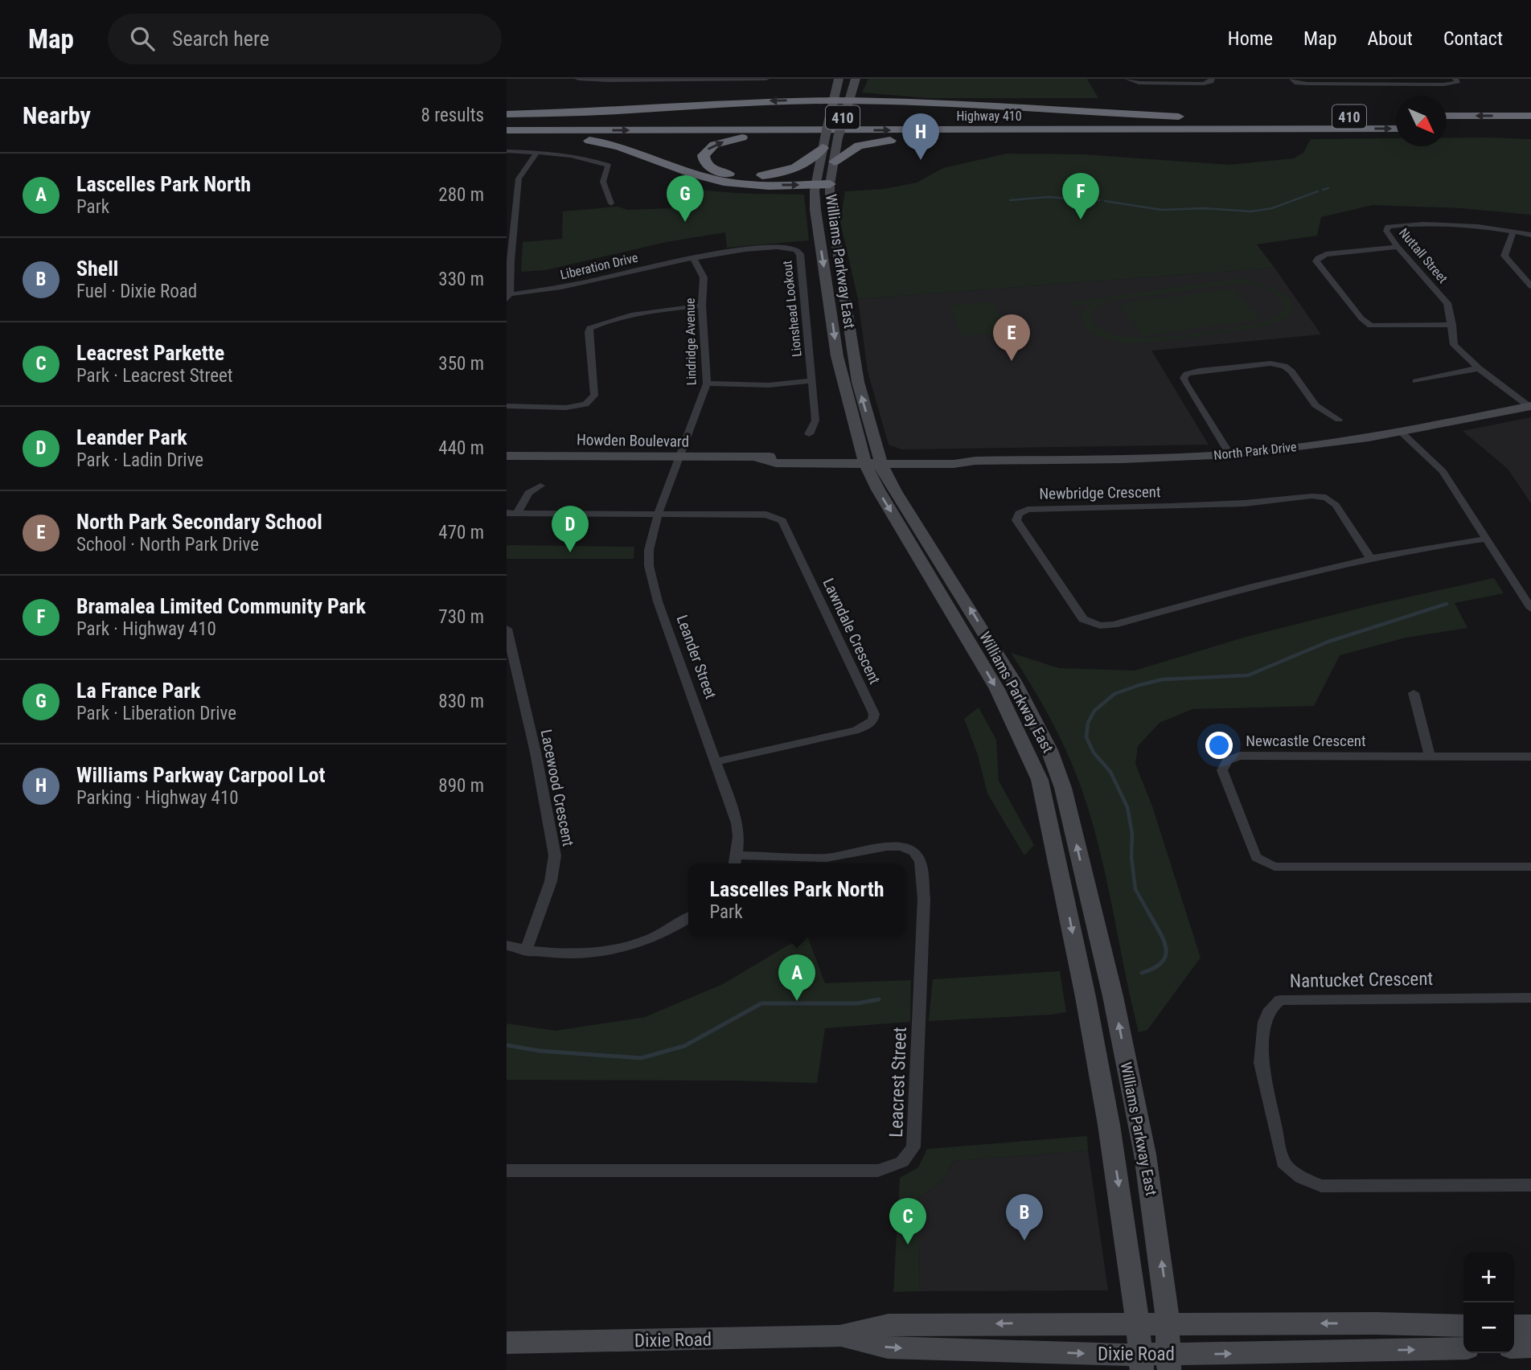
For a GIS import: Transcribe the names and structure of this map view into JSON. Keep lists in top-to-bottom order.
{
  "streets": {
    "highway": ["Highway 410", "410"],
    "main road": [
      "Williams Parkway East",
      "Howden Boulevard",
      "North Park Drive",
      "Dixie Road"
    ],
    "street": [
      "Nuttall Street",
      "Liberation Drive",
      "Lionshead Lookout",
      "Lindridge Avenue",
      "Newbridge Crescent",
      "Lawndale Crescent",
      "Leander Street",
      "Newcastle Crescent",
      "Lacewood Crescent",
      "Nantucket Crescent",
      "Leacrest Street"
    ]
  },
  "crossings": [
    ["Nuttall Street", "North Park Drive"],
    ["Williams Parkway East", "Howden Boulevard"],
    ["Williams Parkway East", "North Park Drive"],
    ["Williams Parkway East", "Dixie Road"],
    ["Liberation Drive", "Lionshead Lookout"],
    ["Liberation Drive", "Lindridge Avenue"],
    ["Lionshead Lookout", "Lindridge Avenue"],
    ["Lindridge Avenue", "Howden Boulevard"],
    ["Lindridge Avenue", "Leander Street"],
    ["Howden Boulevard", "North Park Drive"],
    ["Howden Boulevard", "Leander Street"],
    ["Lawndale Crescent", "Leander Street"],
    ["Leander Street", "Leacrest Street"]
  ],
  "north": "bottom right",
  "page": {
    "header": "Map",
    "search": "Search here",
    "nav": [
      "Home",
      "Map",
      "About",
      "Contact"
    ],
    "heading": ["Nearby", "8 results"],
    "pins": [
      "H",
      "F",
      "G",
      "E",
      "D",
      "A",
      "B",
      "C"
    ],
    "list": [
      {
        "mark": "A",
        "name": "Lascelles Park North",
        "note": "Park",
        "value": "280 m"
      },
      {
        "mark": "B",
        "name": "Shell",
        "note": "Fuel · Dixie Road",
        "value": "330 m"
      },
      {
        "mark": "C",
        "name": "Leacrest Parkette",
        "note": "Park · Leacrest Street",
        "value": "350 m"
      },
      {
        "mark": "D",
        "name": "Leander Park",
        "note": "Park · Ladin Drive",
        "value": "440 m"
      },
      {
        "mark": "E",
        "name": "North Park Secondary School",
        "note": "School · North Park Drive",
        "value": "470 m"
      },
      {
        "mark": "F",
        "name": "Bramalea Limited Community Park",
        "note": "Park · Highway 410",
        "value": "730 m"
      },
      {
        "mark": "G",
        "name": "La France Park",
        "note": "Park · Liberation Drive",
        "value": "830 m"
      },
      {
        "mark": "H",
        "name": "Williams Parkway Carpool Lot",
        "note": "Parking · Highway 410",
        "value": "890 m"
      }
    ],
    "popup": ["Lascelles Park North", "Park"],
    "map_buttons": ["+", "−"]
  }
}
